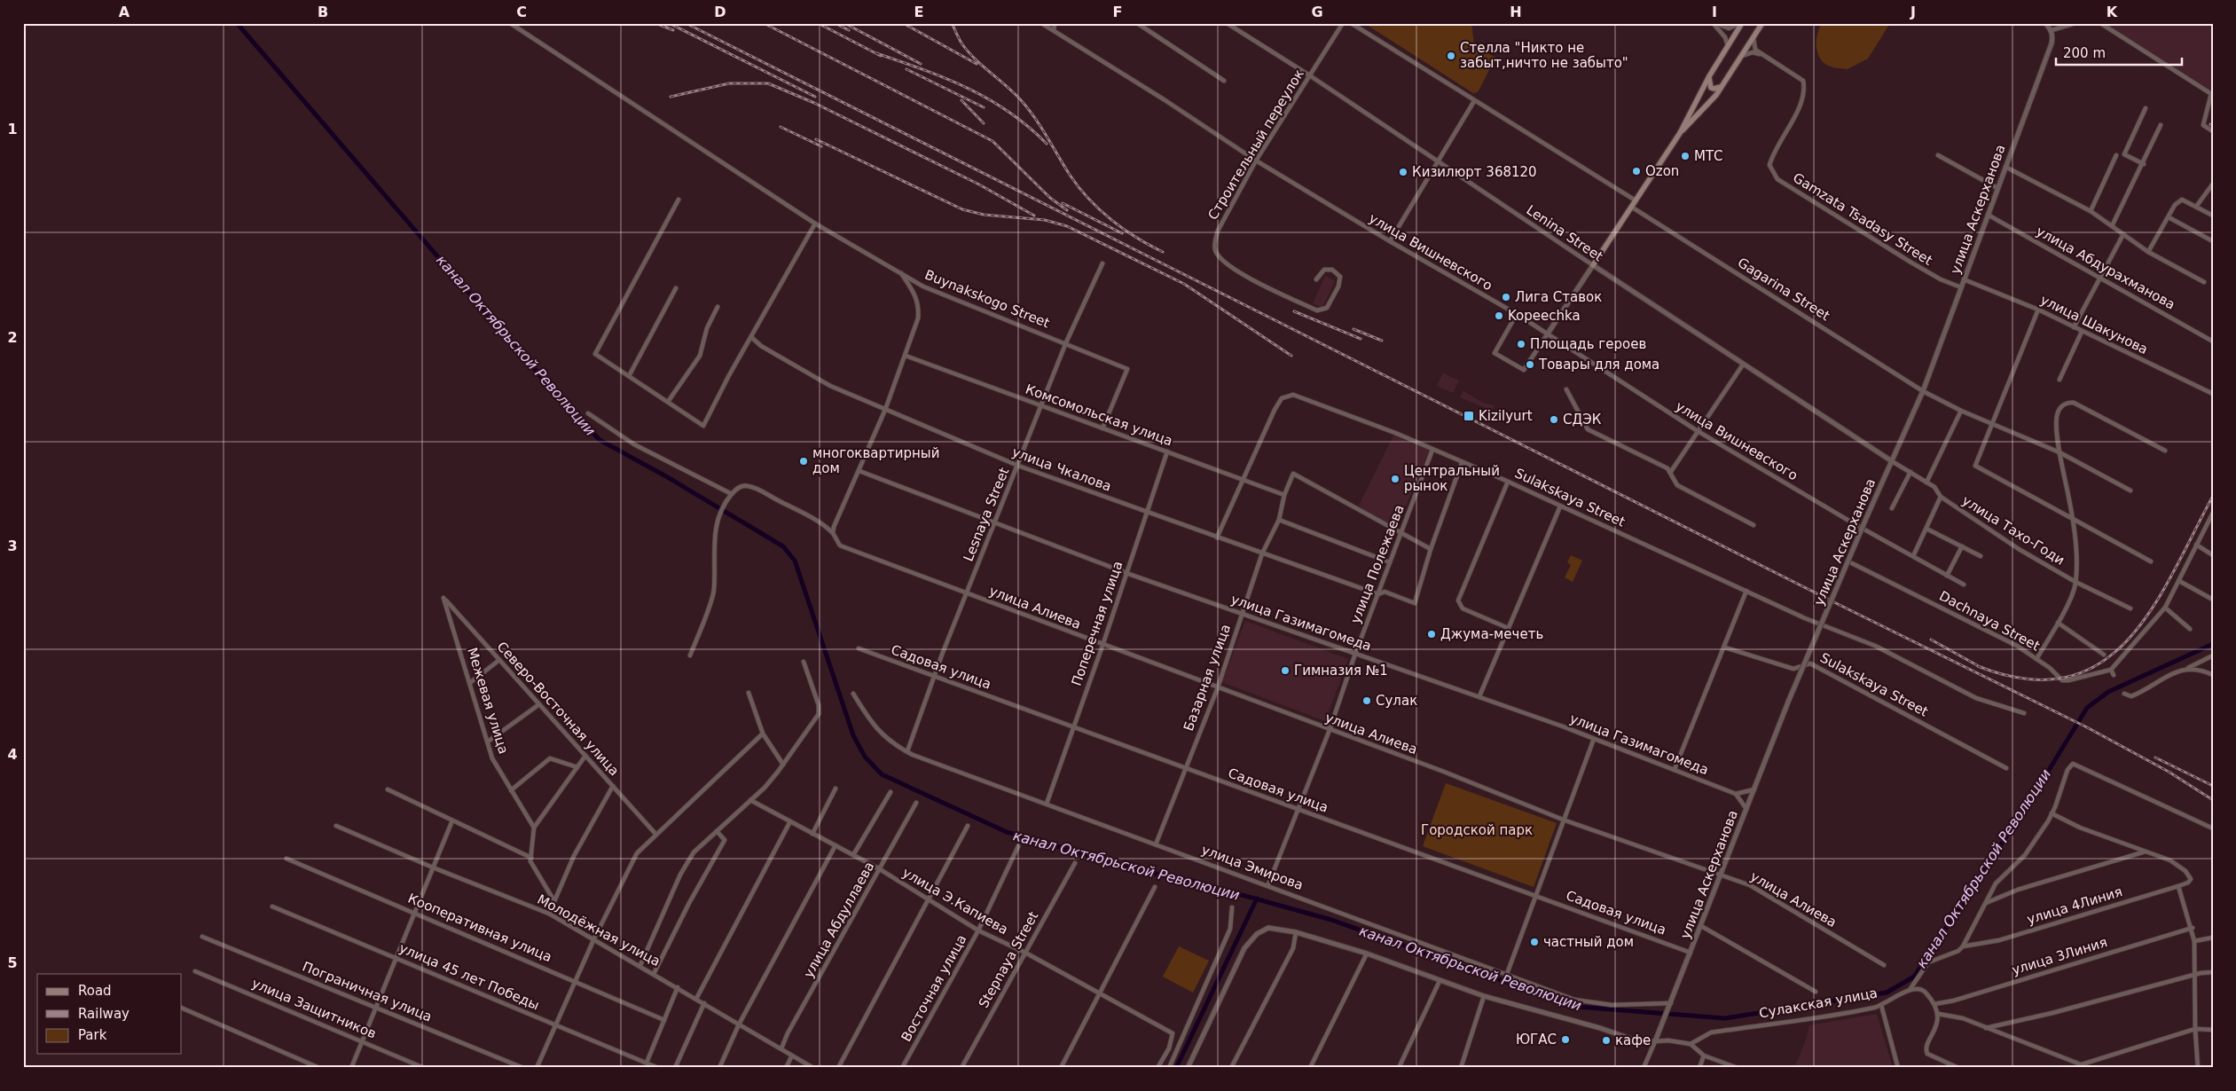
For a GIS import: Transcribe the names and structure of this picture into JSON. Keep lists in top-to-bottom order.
{
  "streets": {
    "street": [
      "Строительный переулок",
      "улица Аскерханова",
      "Gamzata Tsadasy Street",
      "Lenina Street",
      "улица Вишневского",
      "улица Абдурахманова",
      "Gagarina Street",
      "Buynakskogo Street",
      "улица Шакунова",
      "Комсомольская улица",
      "улица Чкалова",
      "Sulakskaya Street",
      "Lesnaya Street",
      "улица Тахо-Годи",
      "улица Полежаева",
      "улица Алиева",
      "Dachnaya Street",
      "улица Газимагомеда",
      "Поперечная улица",
      "Садовая улица",
      "Базарная улица",
      "Межевая улица",
      "Северо-Восточная улица",
      "улица Эмирова",
      "улица Э.Капиева",
      "улица 4Линия",
      "улица Абдуллаева",
      "Кооперативная улица",
      "Молодёжная улица",
      "улица 3Линия",
      "Stepnaya Street",
      "улица 45 лет Победы",
      "Восточная улица",
      "Пограничная улица",
      "Сулакская улица",
      "улица Защитников"
    ]
  },
  "crossings": [
    ["Строительный переулок", "Lenina Street"],
    ["Строительный переулок", "улица Вишневского"],
    ["улица Аскерханова", "Gamzata Tsadasy Street"],
    ["улица Аскерханова", "Lenina Street"],
    ["улица Аскерханова", "улица Абдурахманова"],
    ["улица Аскерханова", "Gagarina Street"],
    ["улица Аскерханова", "улица Шакунова"],
    ["улица Аскерханова", "улица Тахо-Годи"],
    ["улица Аскерханова", "улица Алиева"],
    ["улица Аскерханова", "Садовая улица"],
    ["улица Аскерханова", "улица Эмирова"],
    ["Lenina Street", "улица Тахо-Годи"],
    ["Buynakskogo Street", "Комсомольская улица"],
    ["Buynakskogo Street", "Lesnaya Street"],
    ["Комсомольская улица", "Sulakskaya Street"],
    ["Комсомольская улица", "Lesnaya Street"],
    ["Комсомольская улица", "Поперечная улица"],
    ["улица Чкалова", "Lesnaya Street"],
    ["улица Чкалова", "улица Полежаева"],
    ["улица Чкалова", "Поперечная улица"],
    ["улица Чкалова", "Базарная улица"],
    ["Sulakskaya Street", "улица Полежаева"],
    ["Lesnaya Street", "улица Алиева"],
    ["Lesnaya Street", "улица Газимагомеда"],
    ["Lesnaya Street", "Садовая улица"],
    ["Lesnaya Street", "улица Эмирова"],
    ["улица Полежаева", "улица Алиева"],
    ["улица Полежаева", "улица Газимагомеда"],
    ["улица Полежаева", "Садовая улица"],
    ["улица Полежаева", "улица Эмирова"],
    ["улица Алиева", "Поперечная улица"],
    ["улица Алиева", "Базарная улица"],
    ["улица Газимагомеда", "Поперечная улица"],
    ["улица Газимагомеда", "Базарная улица"],
    ["Поперечная улица", "Садовая улица"],
    ["Поперечная улица", "улица Эмирова"],
    ["Садовая улица", "Базарная улица"],
    ["Базарная улица", "улица Эмирова"],
    ["Межевая улица", "Северо-Восточная улица"],
    ["улица Э.Капиева", "улица Абдуллаева"],
    ["улица Э.Капиева", "Stepnaya Street"],
    ["улица Э.Капиева", "Восточная улица"],
    ["улица 4Линия", "Сулакская улица"],
    ["улица Абдуллаева", "Молодёжная улица"]
  ],
  "water": ["канал Октябрьской Революции"],
  "parks": ["Городской парк"],
  "places": {
    "other": [
      "Стелла \"Никто не забыт,ничто не забыто\"",
      "МТС",
      "Ozon",
      "Кизилюрт 368120",
      "Лига Ставок",
      "Kopeechka",
      "Площадь героев",
      "Товары для дома",
      "СДЭК",
      "многоквартирный дом",
      "Центральный рынок",
      "Джума-мечеть",
      "Гимназия №1",
      "Сулак",
      "частный дом",
      "ЮГАС",
      "кафе"
    ],
    "transit": ["Kizilyurt"]
  },
  "legend": ["Road", "Railway", "Park"],
  "scale_bar": "200 m",
  "grid": {
    "columns": [
      "A",
      "B",
      "C",
      "D",
      "E",
      "F",
      "G",
      "H",
      "I",
      "J",
      "K"
    ],
    "rows": [
      "1",
      "2",
      "3",
      "4",
      "5"
    ]
  }
}
